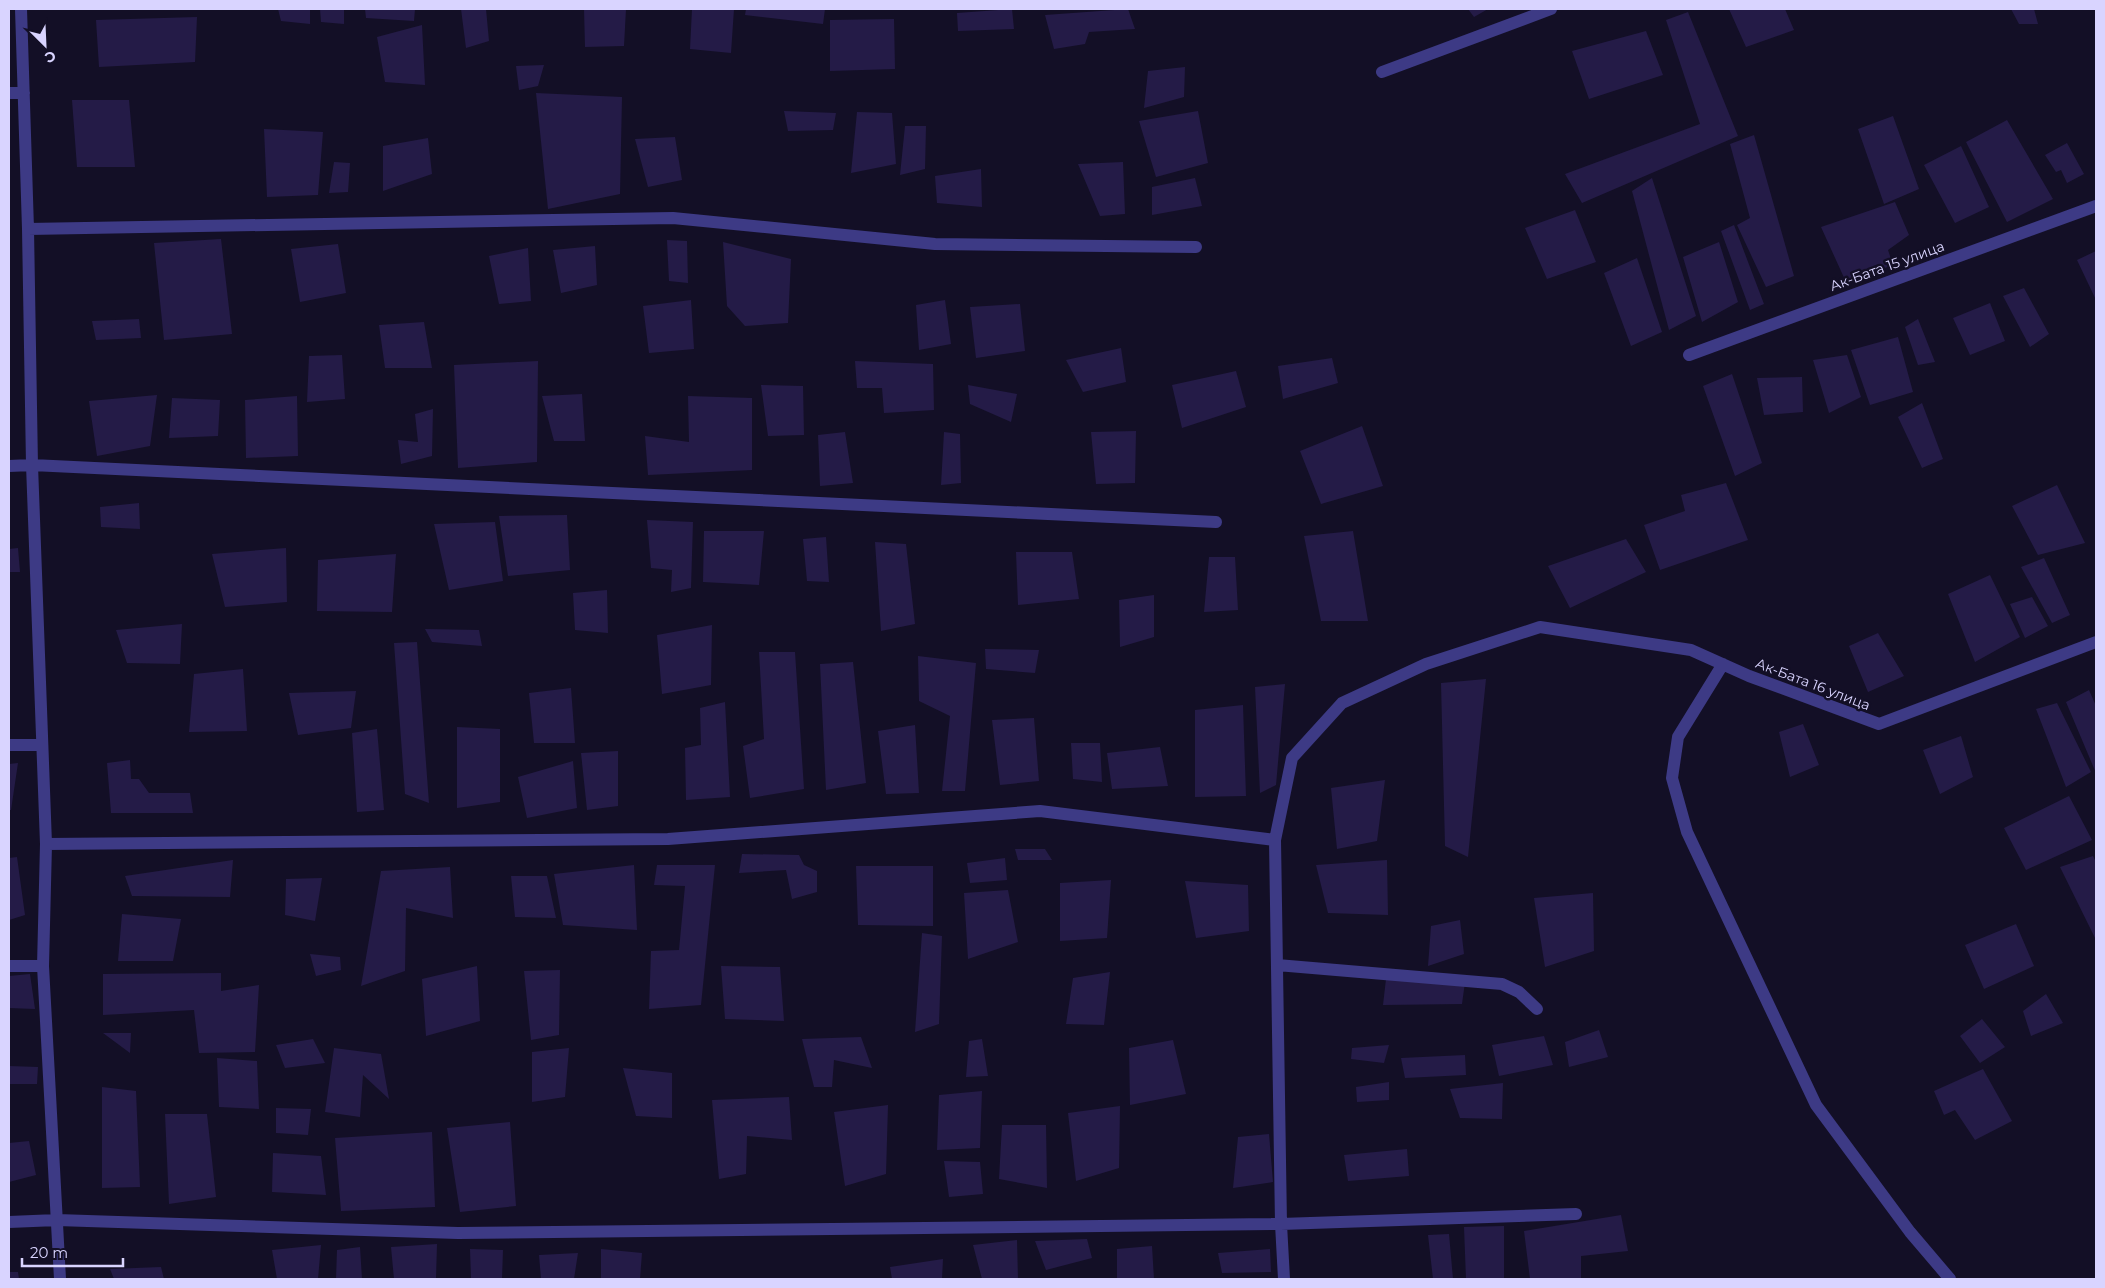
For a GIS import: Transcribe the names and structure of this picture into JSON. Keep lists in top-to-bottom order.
{
  "streets": {
    "street": ["Ак-Бата 15 улица", "Ак-Бата 16 улица"]
  },
  "scale_bar": "20 m",
  "north": "bottom right"
}
